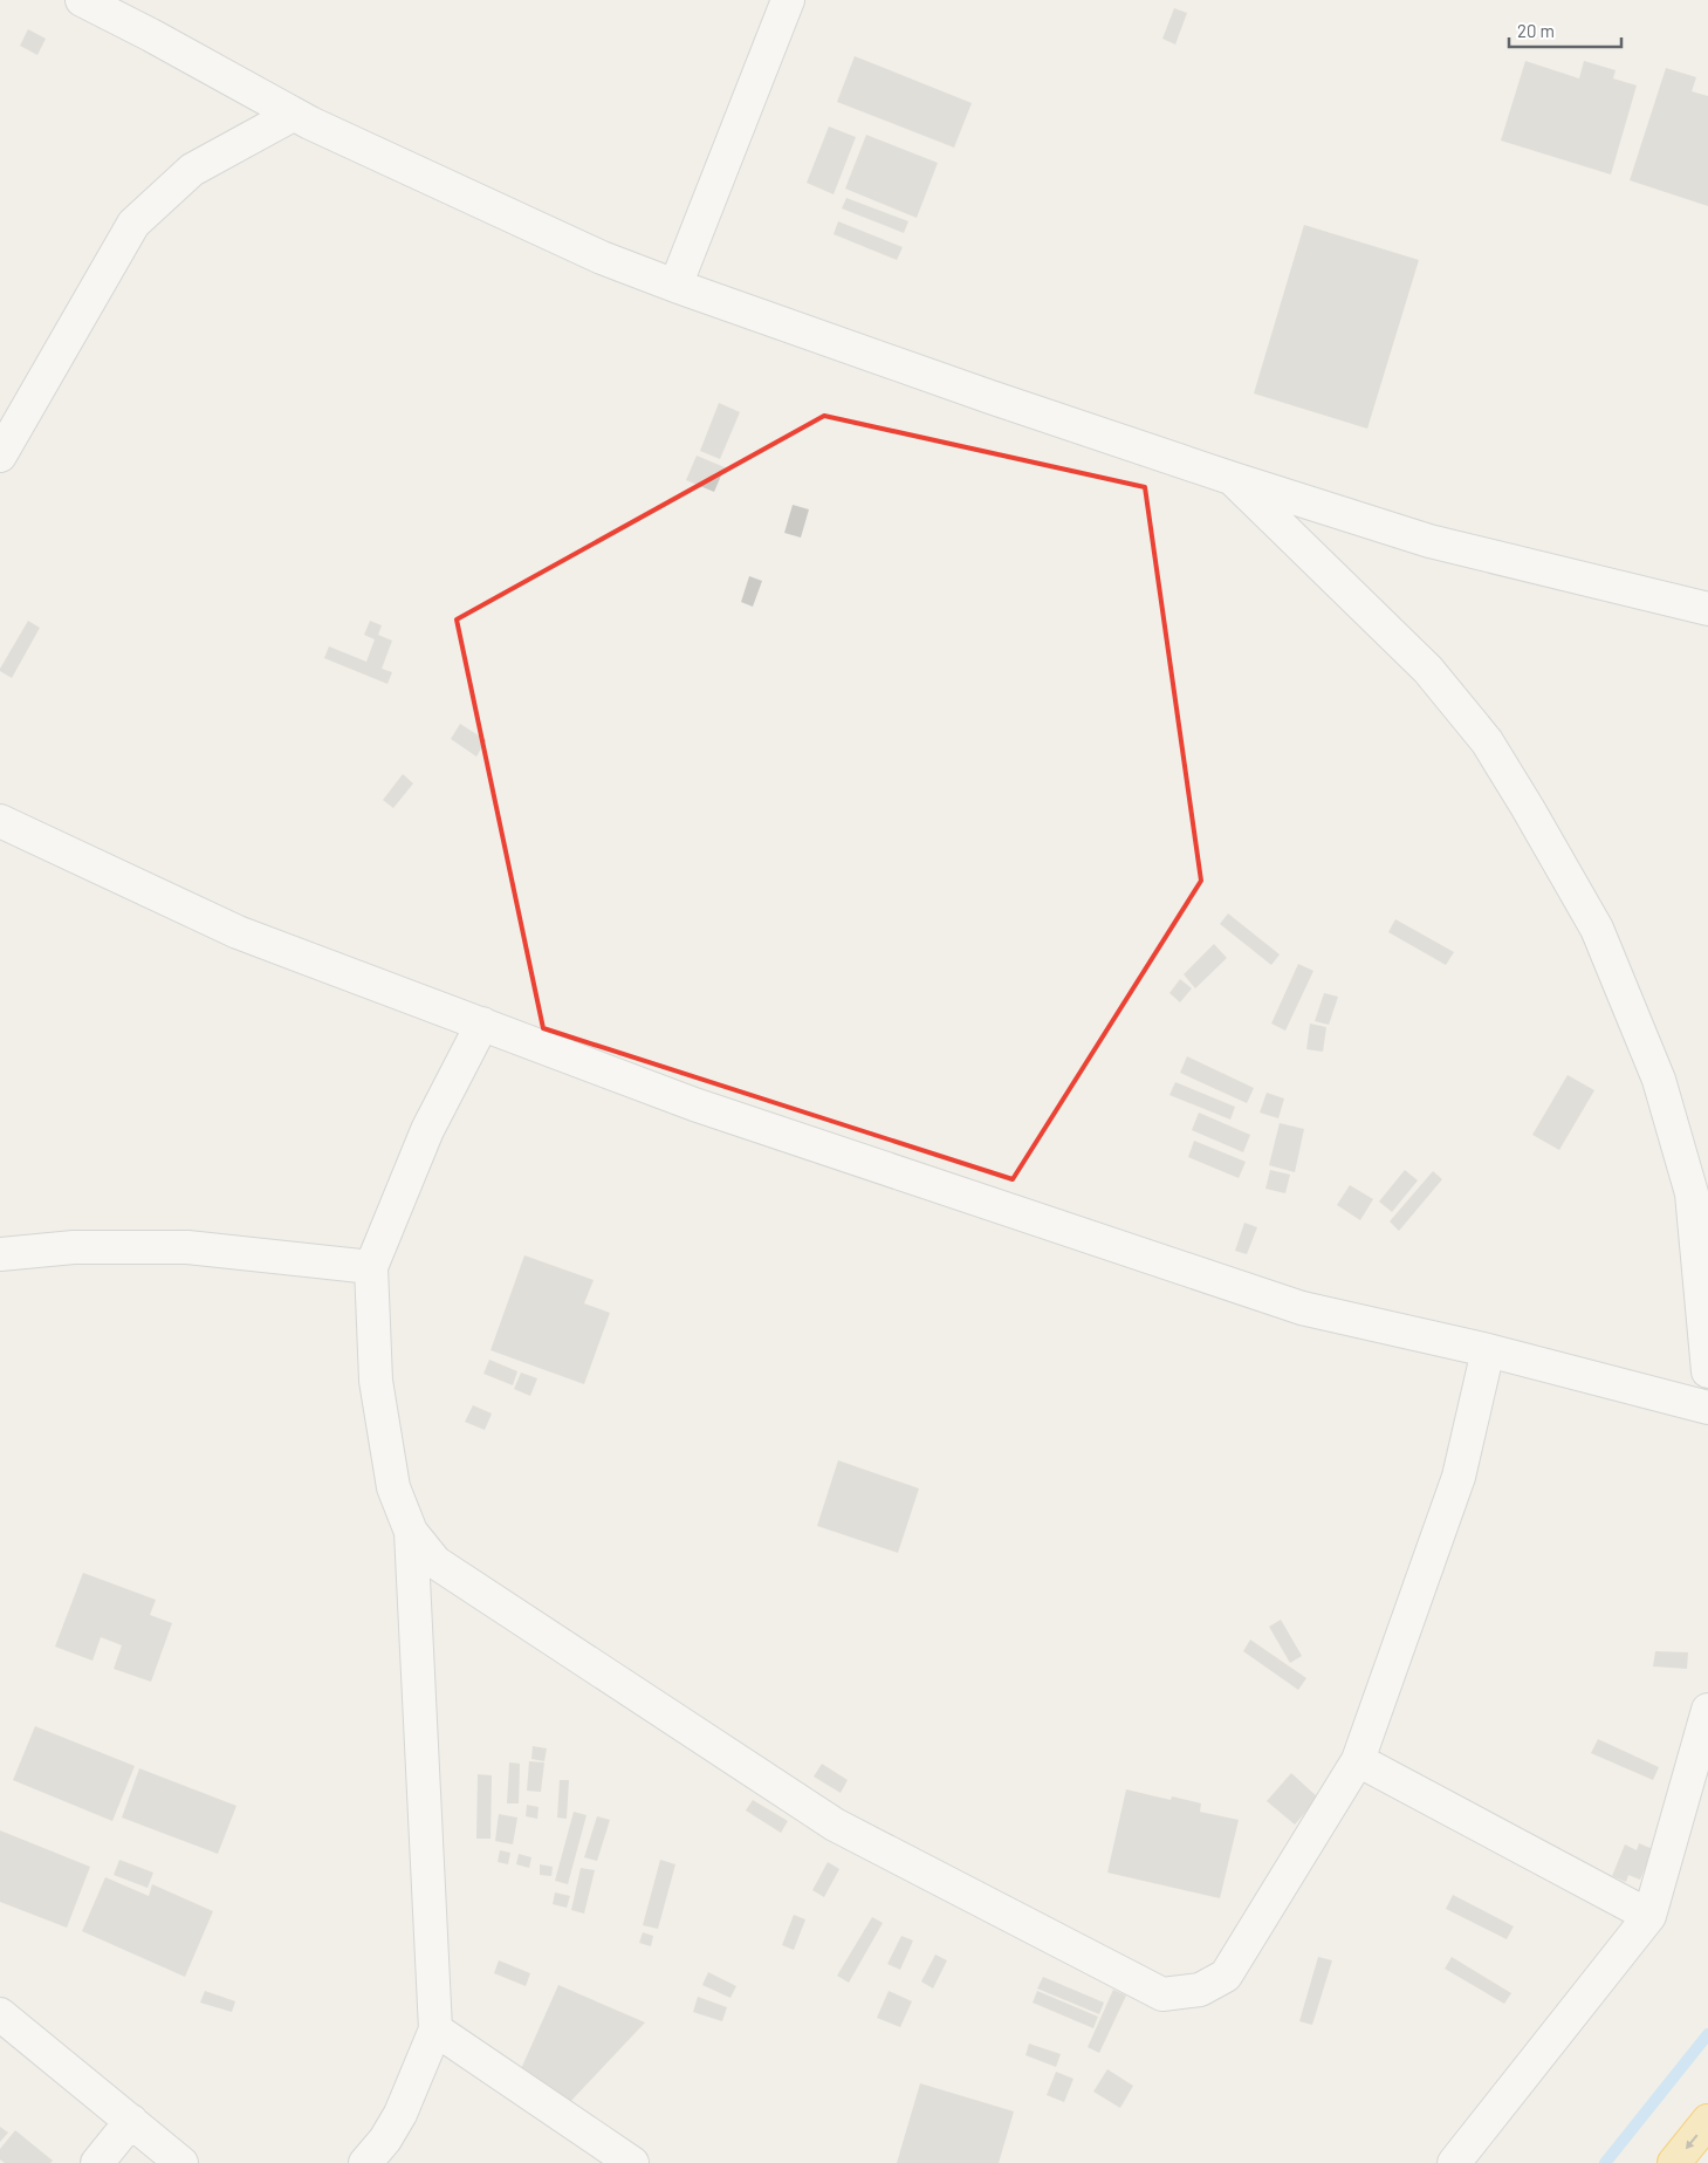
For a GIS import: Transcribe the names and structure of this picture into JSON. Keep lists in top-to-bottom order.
{
  "scale_bar": "20 m"
}
